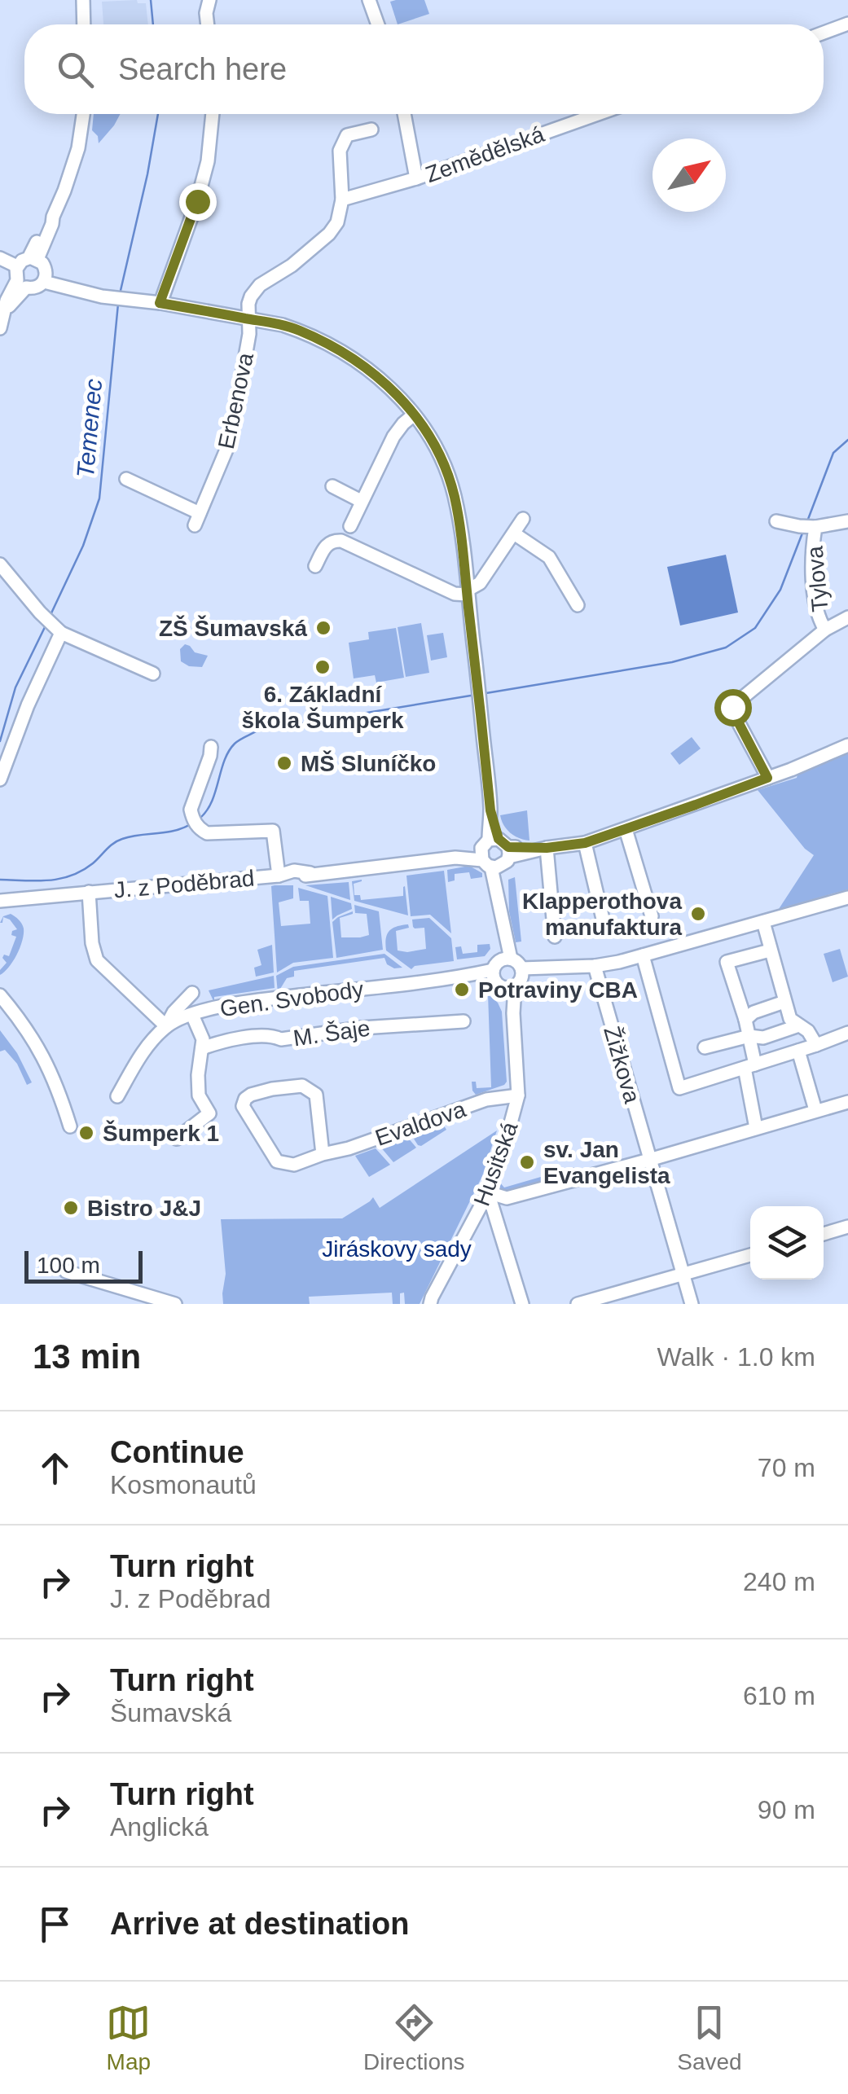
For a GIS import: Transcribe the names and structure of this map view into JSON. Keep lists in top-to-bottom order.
{
  "streets": {
    "street": [
      "Zemědělská",
      "Erbenova",
      "Tylova",
      "J. z Poděbrad",
      "Gen. Svobody",
      "M. Šaje",
      "Žižkova",
      "Evaldova",
      "Husitská"
    ]
  },
  "crossings": [
    ["Evaldova", "Husitská"]
  ],
  "water": ["Temenec"],
  "parks": ["Jiráskovy sady"],
  "places": [
    "ZŠ Šumavská",
    "6. Základní škola Šumperk",
    "MŠ Sluníčko",
    "Klapperothova manufaktura",
    "Potraviny CBA",
    "Šumperk 1",
    "sv. Jan Evangelista",
    "Bistro J&J"
  ],
  "scale_bar": "100 m",
  "north": "top right",
  "page": {
    "search": "Search here",
    "scale": "100 m",
    "heading": ["13 min", "Walk · 1.0 km"],
    "list": [
      ["Continue", "Kosmonautů", "70 m"],
      ["Turn right", "J. z Poděbrad", "240 m"],
      ["Turn right", "Šumavská", "610 m"],
      ["Turn right", "Anglická", "90 m"],
      "Arrive at destination"
    ],
    "nav": ["Map", "Directions", "Saved"]
  }
}
